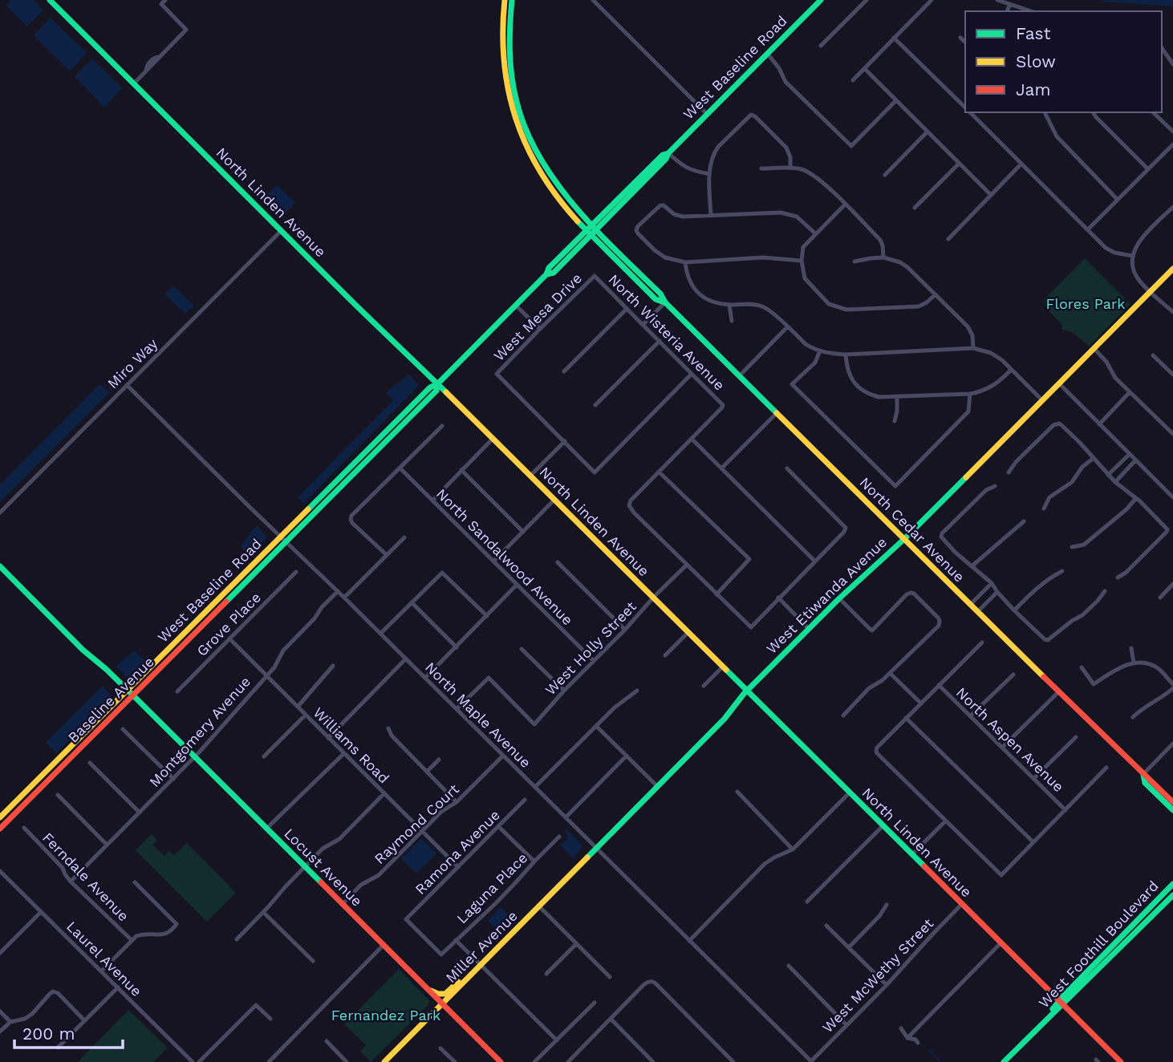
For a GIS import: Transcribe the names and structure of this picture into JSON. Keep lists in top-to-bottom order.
{
  "streets": {
    "main road": [
      "West Baseline Road",
      "North Linden Avenue",
      "North Cedar Avenue",
      "West Etiwanda Avenue",
      "Baseline Avenue",
      "Locust Avenue",
      "West Foothill Boulevard",
      "Miller Avenue"
    ],
    "street": [
      "West Mesa Drive",
      "North Wisteria Avenue",
      "Miro Way",
      "North Sandalwood Avenue",
      "Grove Place",
      "West Holly Street",
      "North Maple Avenue",
      "Montgomery Avenue",
      "North Aspen Avenue",
      "Williams Road",
      "Raymond Court",
      "Ramona Avenue",
      "Ferndale Avenue",
      "Laguna Place",
      "Laurel Avenue",
      "West McWethy Street"
    ]
  },
  "crossings": [
    ["West Baseline Road", "North Linden Avenue"],
    ["West Baseline Road", "North Cedar Avenue"],
    ["West Baseline Road", "Baseline Avenue"],
    ["West Baseline Road", "North Maple Avenue"],
    ["West Baseline Road", "Locust Avenue"],
    ["North Linden Avenue", "Miro Way"],
    ["North Linden Avenue", "West Etiwanda Avenue"],
    ["North Linden Avenue", "West Holly Street"],
    ["North Linden Avenue", "West Foothill Boulevard"],
    ["North Linden Avenue", "West McWethy Street"],
    ["West Mesa Drive", "North Wisteria Avenue"],
    ["Miro Way", "North Maple Avenue"],
    ["North Cedar Avenue", "West Etiwanda Avenue"],
    ["North Sandalwood Avenue", "West Holly Street"],
    ["West Etiwanda Avenue", "North Maple Avenue"],
    ["West Etiwanda Avenue", "Miller Avenue"],
    ["Grove Place", "Williams Road"],
    ["West Holly Street", "North Maple Avenue"],
    ["Baseline Avenue", "North Maple Avenue"],
    ["Baseline Avenue", "Locust Avenue"],
    ["North Maple Avenue", "Montgomery Avenue"],
    ["North Maple Avenue", "Raymond Court"],
    ["North Maple Avenue", "Miller Avenue"],
    ["North Maple Avenue", "West McWethy Street"],
    ["Montgomery Avenue", "Williams Road"],
    ["Montgomery Avenue", "Locust Avenue"],
    ["Montgomery Avenue", "Ferndale Avenue"],
    ["Williams Road", "Raymond Court"],
    ["Williams Road", "Ramona Avenue"],
    ["Raymond Court", "Locust Avenue"],
    ["Ramona Avenue", "Laguna Place"],
    ["Locust Avenue", "Miller Avenue"]
  ],
  "parks": ["Flores Park", "Fernandez Park"],
  "legend": ["Fast", "Slow", "Jam"],
  "scale_bar": "200 m"
}
